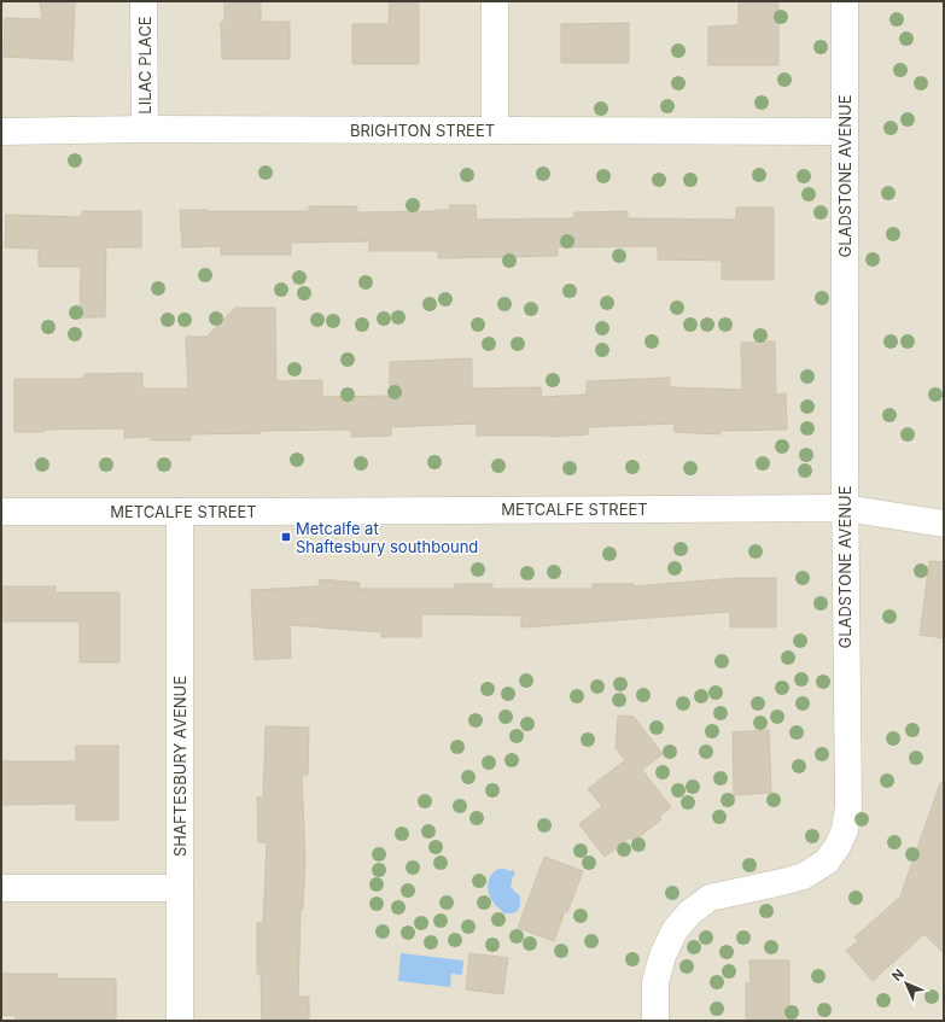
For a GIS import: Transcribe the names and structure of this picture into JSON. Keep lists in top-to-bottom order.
{
  "streets": {
    "street": [
      "LILAC PLACE",
      "BRIGHTON STREET",
      "GLADSTONE AVENUE",
      "METCALFE STREET",
      "SHAFTESBURY AVENUE"
    ]
  },
  "crossings": [
    ["LILAC PLACE", "BRIGHTON STREET"],
    ["BRIGHTON STREET", "GLADSTONE AVENUE"],
    ["GLADSTONE AVENUE", "METCALFE STREET"],
    ["METCALFE STREET", "SHAFTESBURY AVENUE"]
  ],
  "places": {
    "transit": ["Metcalfe at Shaftesbury southbound"]
  },
  "north": "top left"
}
